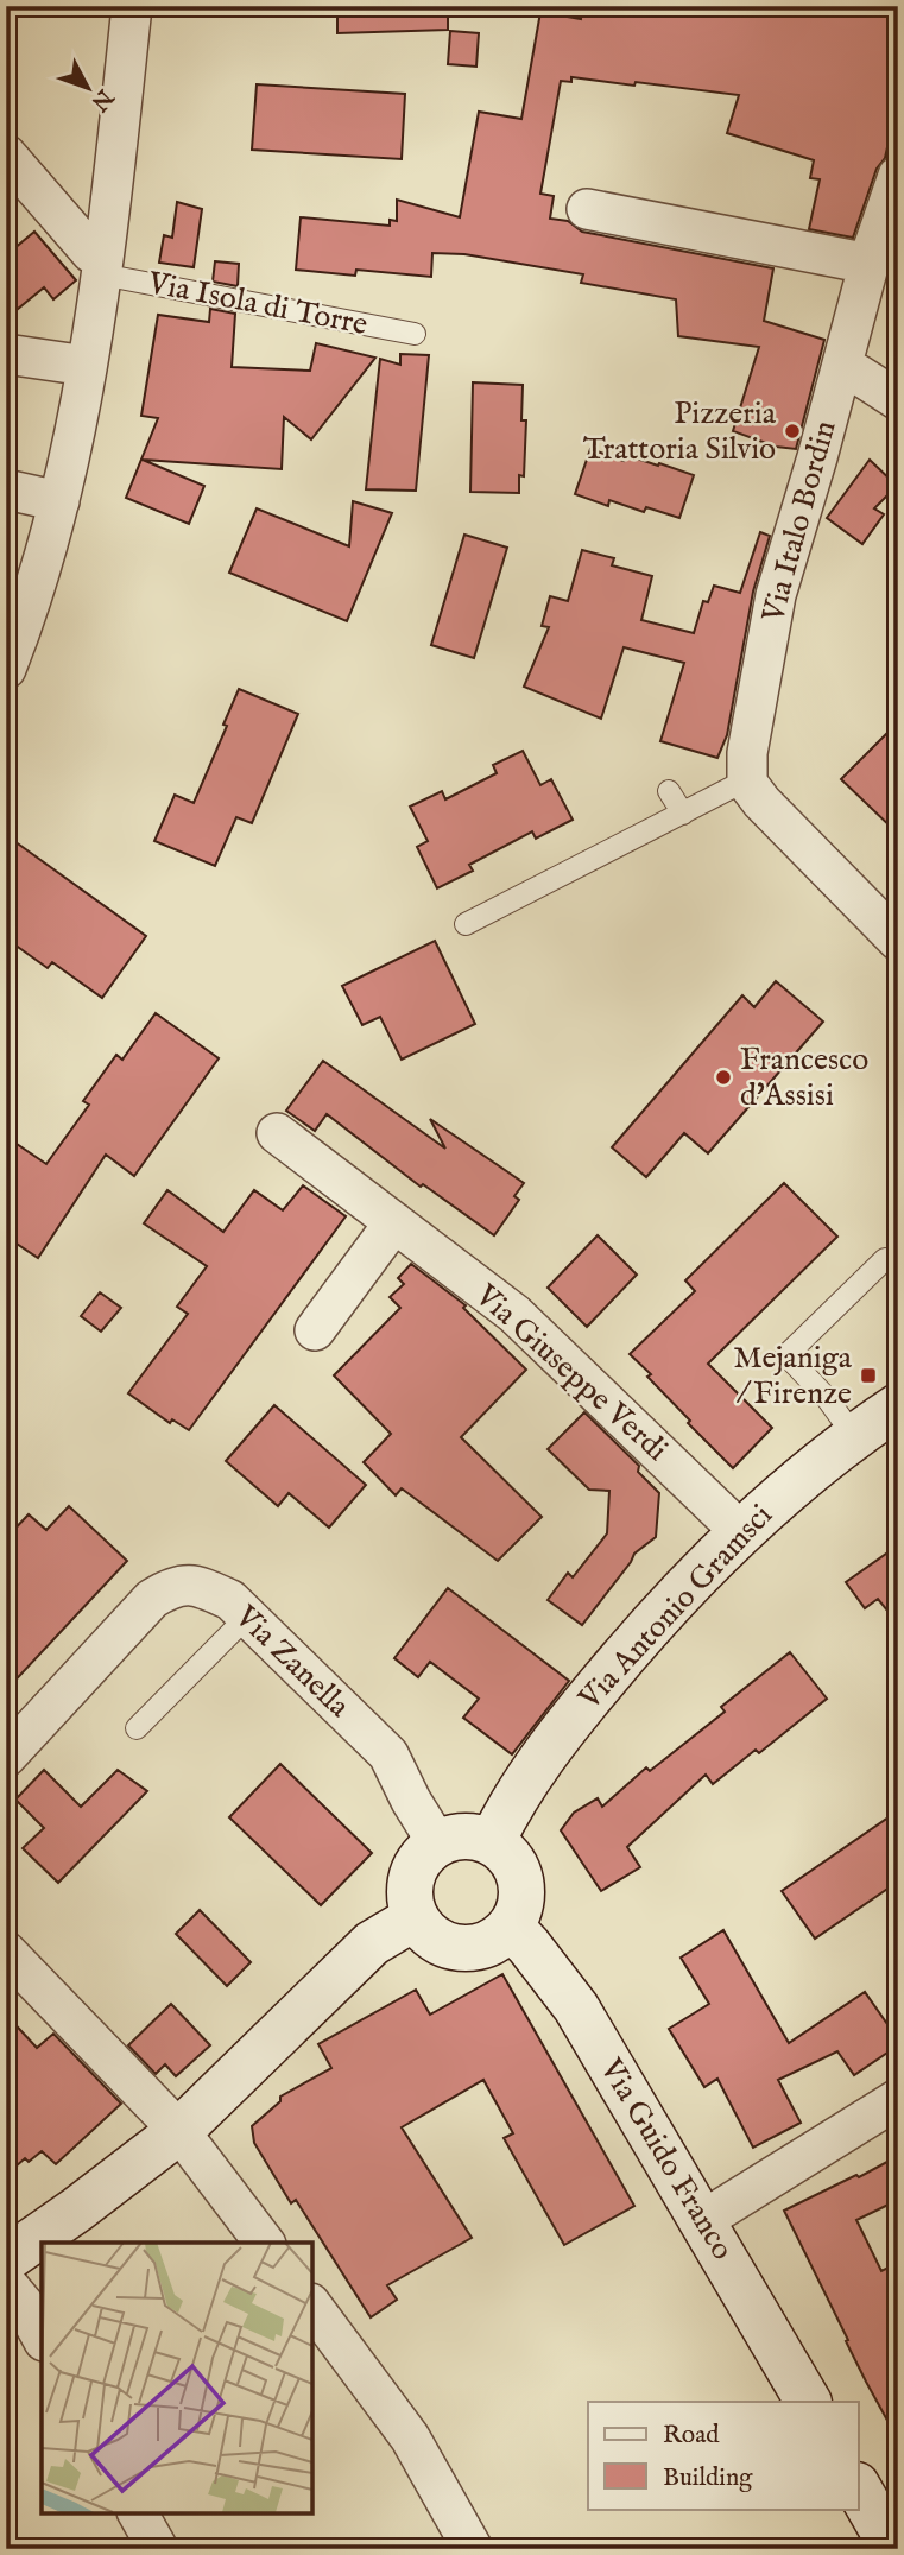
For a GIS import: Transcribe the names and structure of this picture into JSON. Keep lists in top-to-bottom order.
{
  "streets": {
    "main road": ["Via Antonio Gramsci", "Via Guido Franco"],
    "street": ["Via Italo Bordin", "Via Giuseppe Verdi", "Via Zanella"],
    "lane": ["Via Isola di Torre"]
  },
  "crossings": [
    ["Via Giuseppe Verdi", "Via Antonio Gramsci"],
    ["Via Antonio Gramsci", "Via Zanella"],
    ["Via Antonio Gramsci", "Via Guido Franco"],
    ["Via Zanella", "Via Guido Franco"]
  ],
  "places": {
    "other": ["Pizzeria Trattoria Silvio", "Francesco d'Assisi"],
    "transit": ["Mejaniga / Firenze"]
  },
  "legend": ["Road", "Building"],
  "north": "bottom right"
}
